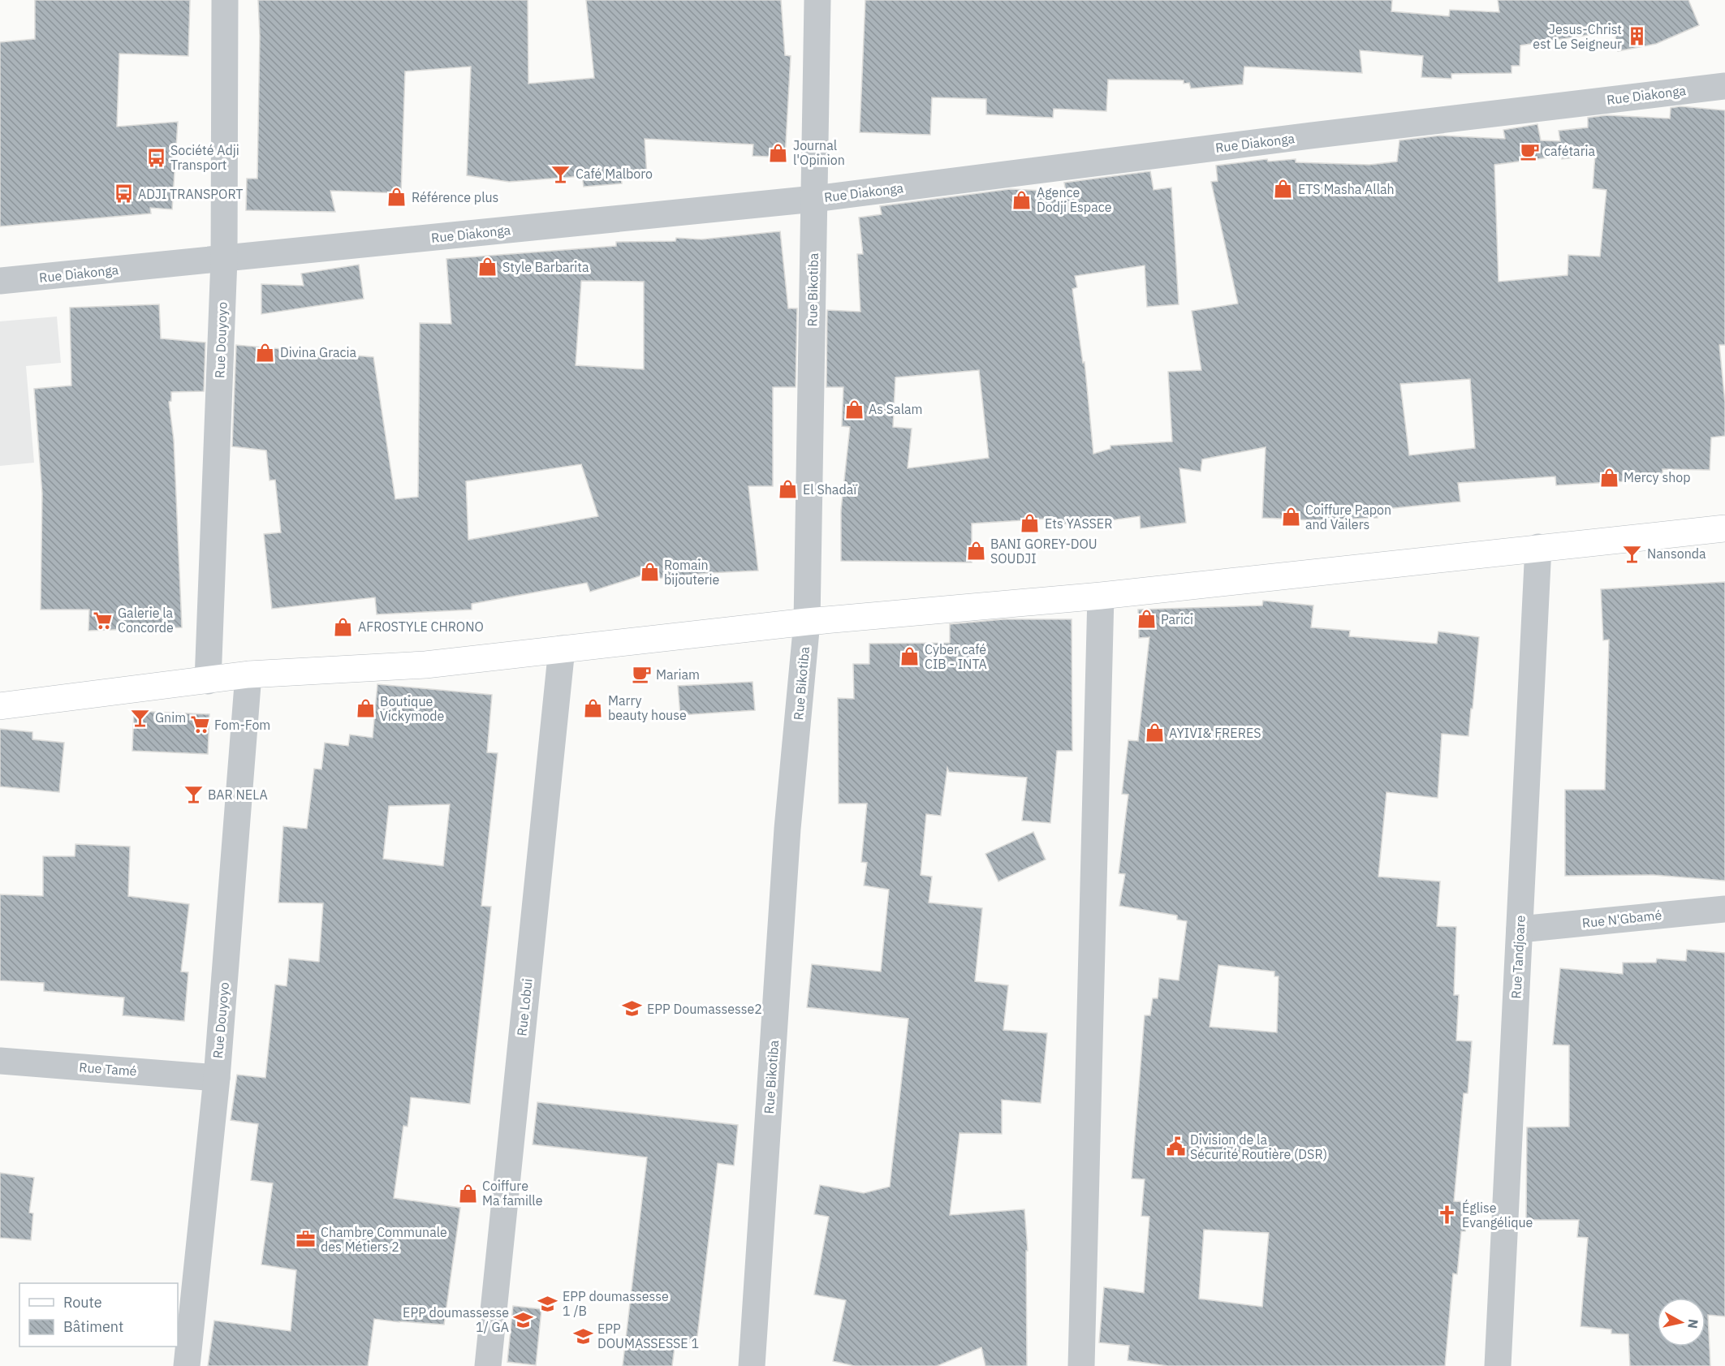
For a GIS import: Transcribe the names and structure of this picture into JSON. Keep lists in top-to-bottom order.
{
  "streets": {
    "street": [
      "Rue Diakonga",
      "Rue Bikotiba",
      "Rue Douyoyo",
      "Rue N'Gbamé",
      "Rue Tandjoare",
      "Rue Lobui",
      "Rue Tamé"
    ]
  },
  "crossings": [
    ["Rue Diakonga", "Rue Bikotiba"],
    ["Rue Diakonga", "Rue Douyoyo"],
    ["Rue Douyoyo", "Rue Tamé"],
    ["Rue N'Gbamé", "Rue Tandjoare"]
  ],
  "places": {
    "building": ["Jesus-Christ est Le Seigneur"],
    "cafe": ["cafétaria", "Mariam"],
    "shop": [
      "Journal l'Opinion",
      "ETS Masha Allah",
      "Référence plus",
      "Agence Dodji Espace",
      "Style Barbarita",
      "Divina Gracia",
      "As Salam",
      "Mercy shop",
      "El Shadaï",
      "Coiffure Papon and Vailers",
      "Ets YASSER",
      "BANI GOREY-DOU SOUDJI",
      "Romain bijouterie",
      "Parici",
      "AFROSTYLE CHRONO",
      "Cyber café CIB - INTA",
      "Marry beauty house",
      "Boutique Vickymode",
      "AYIVI& FRERES",
      "Coiffure Ma famille"
    ],
    "bus stop": ["Société Adji Transport", "ADJI TRANSPORT"],
    "bar": [
      "Café Malboro",
      "Nansonda",
      "Gnim",
      "BAR NELA"
    ],
    "supermarket": ["Galerie la Concorde", "Fom-Fom"],
    "school or university": [
      "EPP Doumassesse2",
      "EPP doumassesse 1 /B",
      "EPP doumassesse 1/ GA",
      "EPP DOUMASSESSE 1"
    ],
    "public building": ["Division de la Sécurité Routière (DSR)"],
    "church": ["Église Evangélique"],
    "office": ["Chambre Communale des Métiers 2"]
  },
  "legend": ["Route", "Bâtiment"],
  "north": "right"
}
